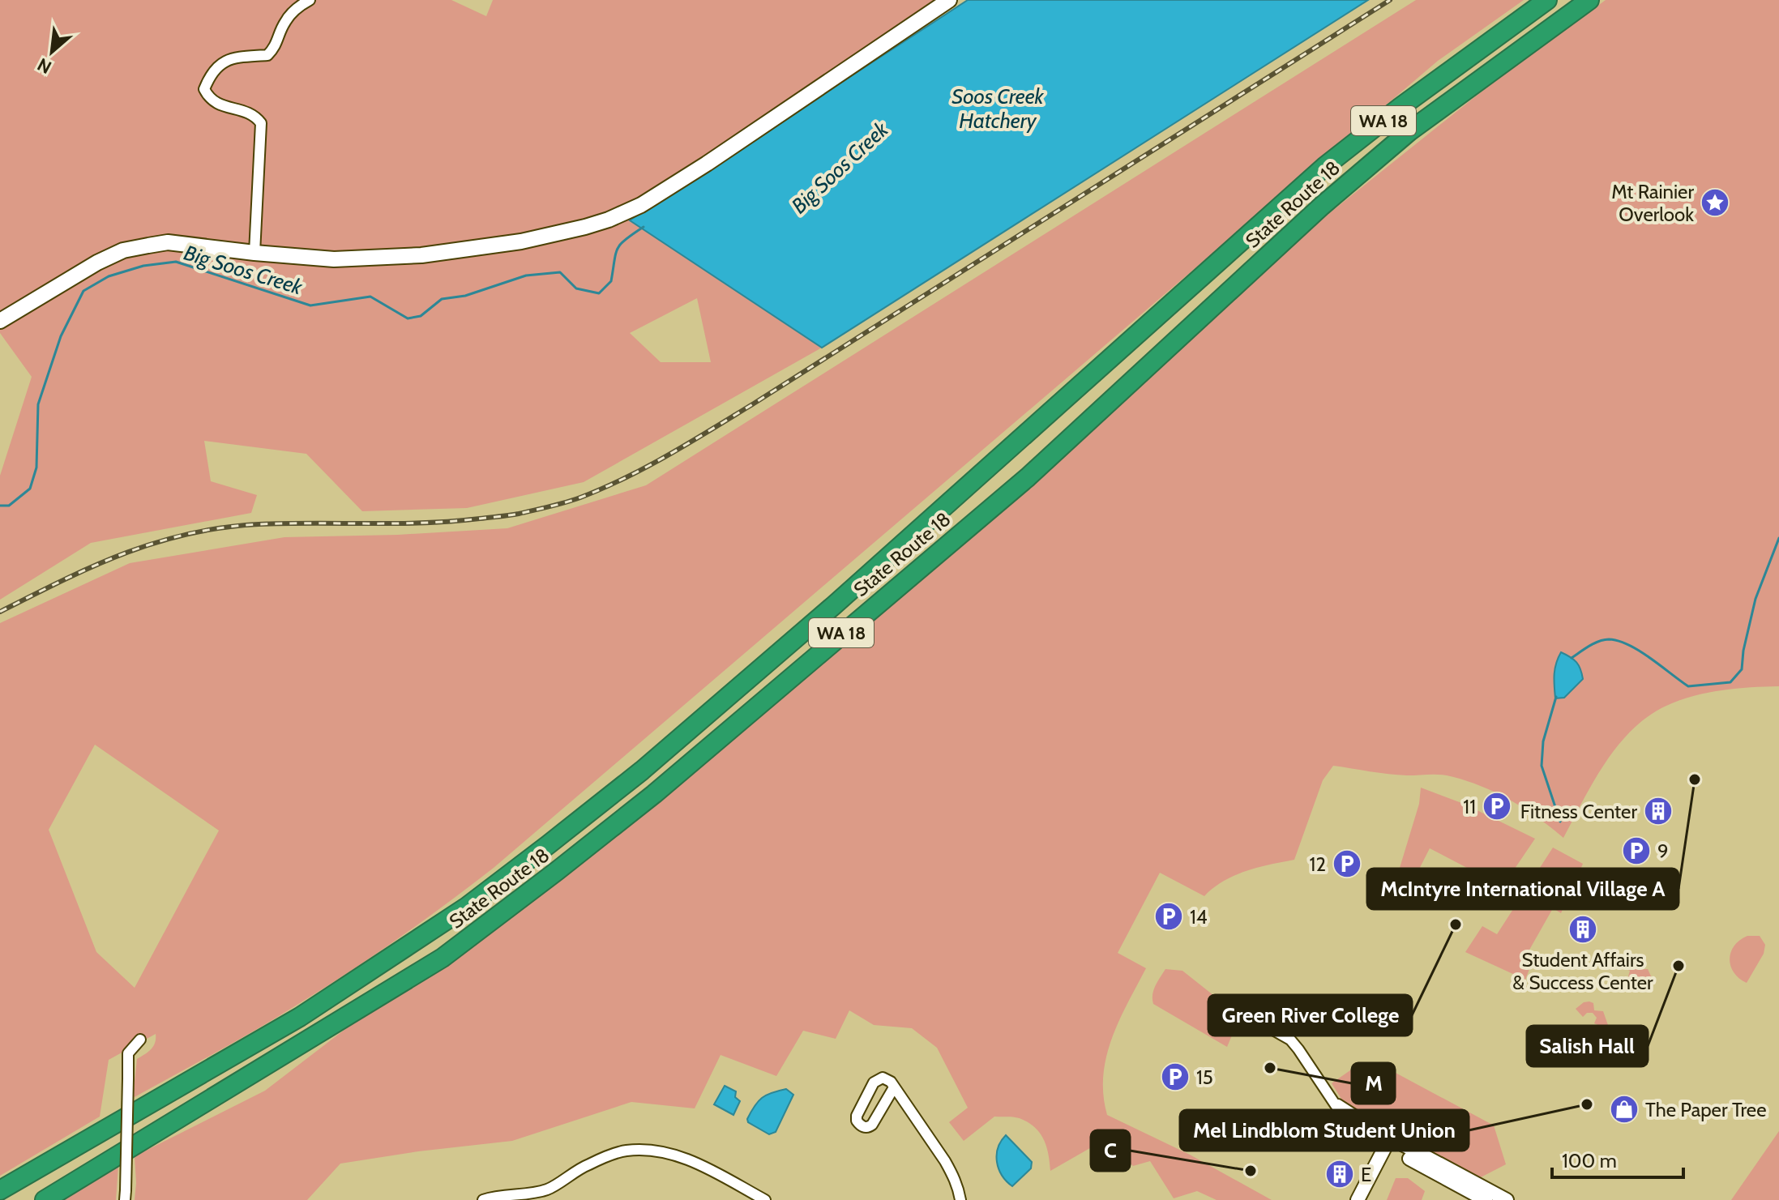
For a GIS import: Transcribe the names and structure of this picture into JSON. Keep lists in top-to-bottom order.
{
  "streets": {
    "highway": ["WA 18", "State Route 18"]
  },
  "water": ["Soos Creek Hatchery", "Big Soos Creek"],
  "places": {
    "place": ["Mt Rainier Overlook"],
    "other": [
      "McIntyre International Village A",
      "Green River College",
      "Salish Hall",
      "M",
      "Mel Lindblom Student Union",
      "C"
    ],
    "parking": [
      "11",
      "9",
      "12",
      "14",
      "15"
    ],
    "building": ["Fitness Center", "Student Affairs & Success Center", "E"],
    "shop": ["The Paper Tree"]
  },
  "scale_bar": "100 m",
  "north": "bottom left"
}
